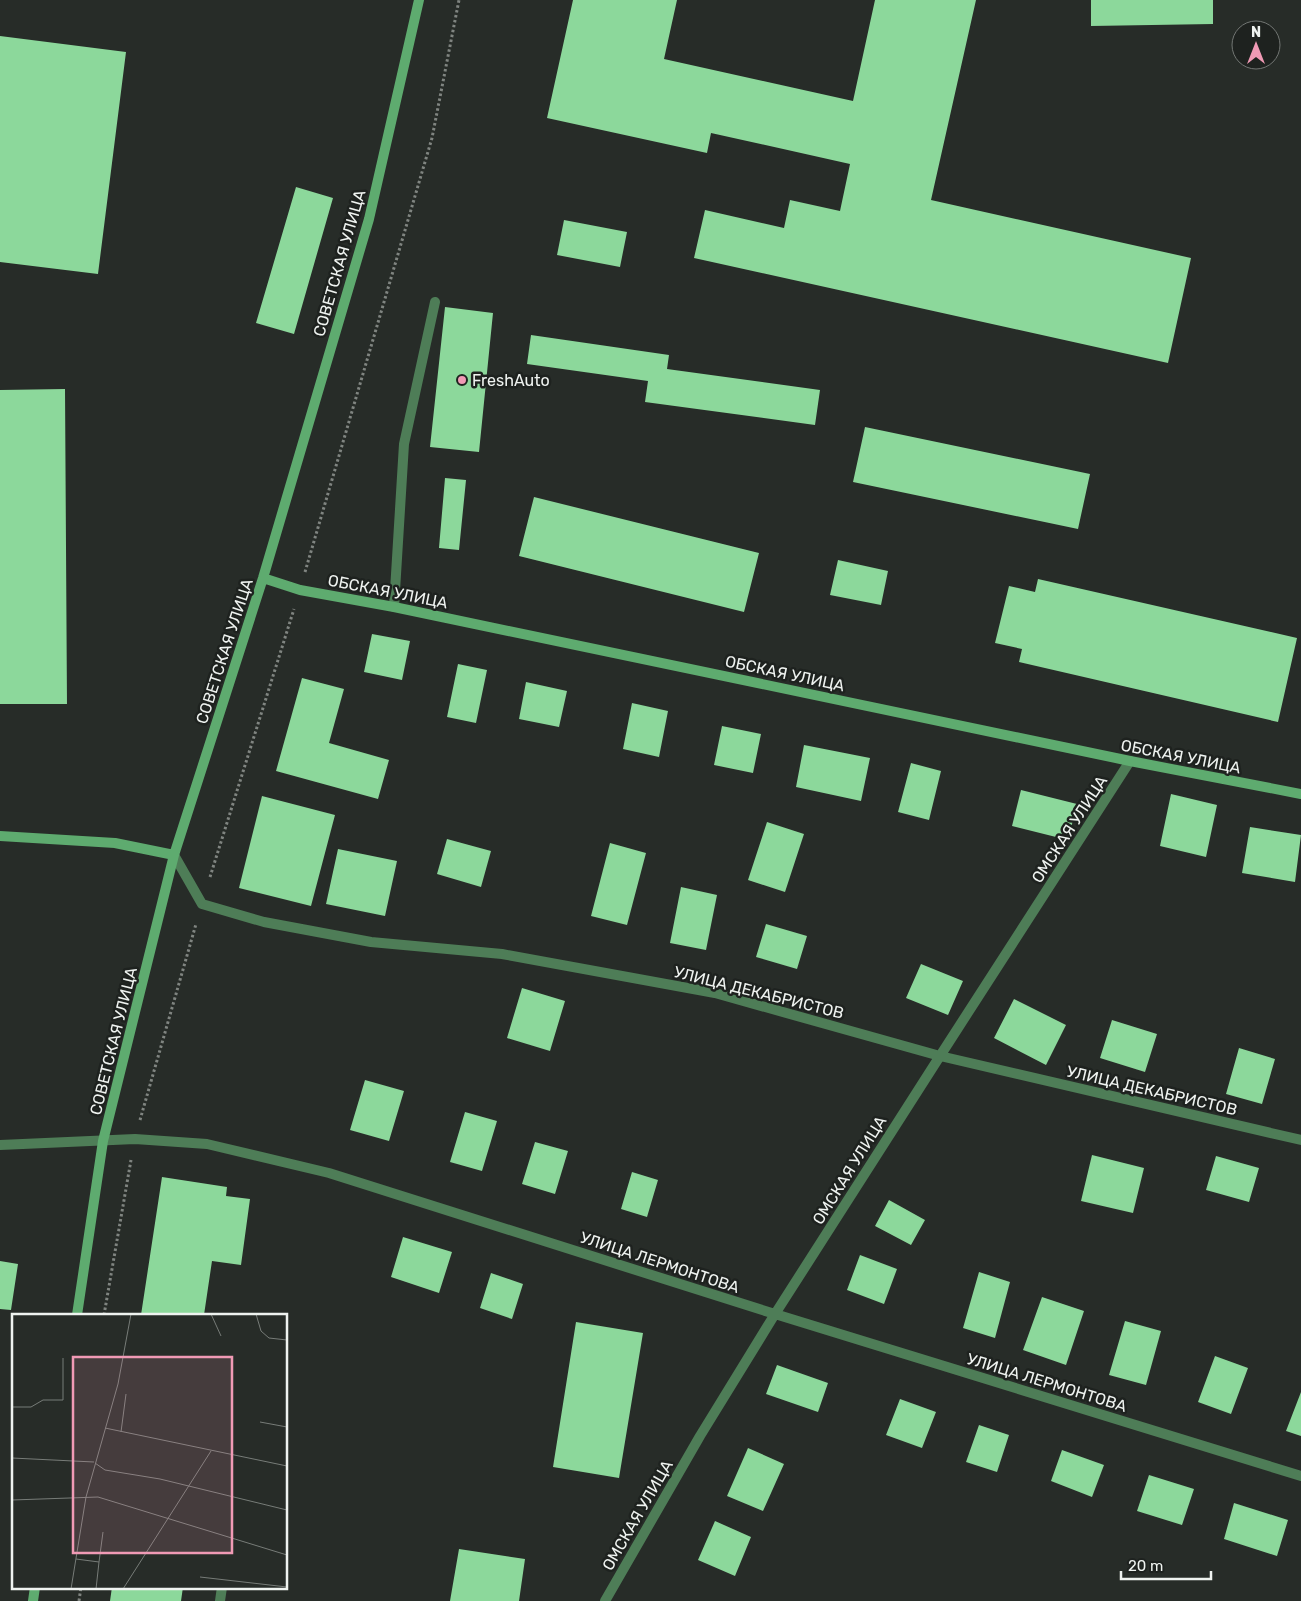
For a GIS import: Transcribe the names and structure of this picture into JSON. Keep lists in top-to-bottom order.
{
  "streets": {
    "main road": ["СОВЕТСКАЯ УЛИЦА", "ОБСКАЯ УЛИЦА"],
    "street": ["ОМСКАЯ УЛИЦА", "УЛИЦА ДЕКАБРИСТОВ", "УЛИЦА ЛЕРМОНТОВА"]
  },
  "crossings": [
    ["СОВЕТСКАЯ УЛИЦА", "ОБСКАЯ УЛИЦА"],
    ["СОВЕТСКАЯ УЛИЦА", "УЛИЦА ЛЕРМОНТОВА"],
    ["ОБСКАЯ УЛИЦА", "ОМСКАЯ УЛИЦА"],
    ["ОМСКАЯ УЛИЦА", "УЛИЦА ДЕКАБРИСТОВ"],
    ["ОМСКАЯ УЛИЦА", "УЛИЦА ЛЕРМОНТОВА"]
  ],
  "places": ["FreshAuto"],
  "scale_bar": "20 m",
  "north": "top"
}
